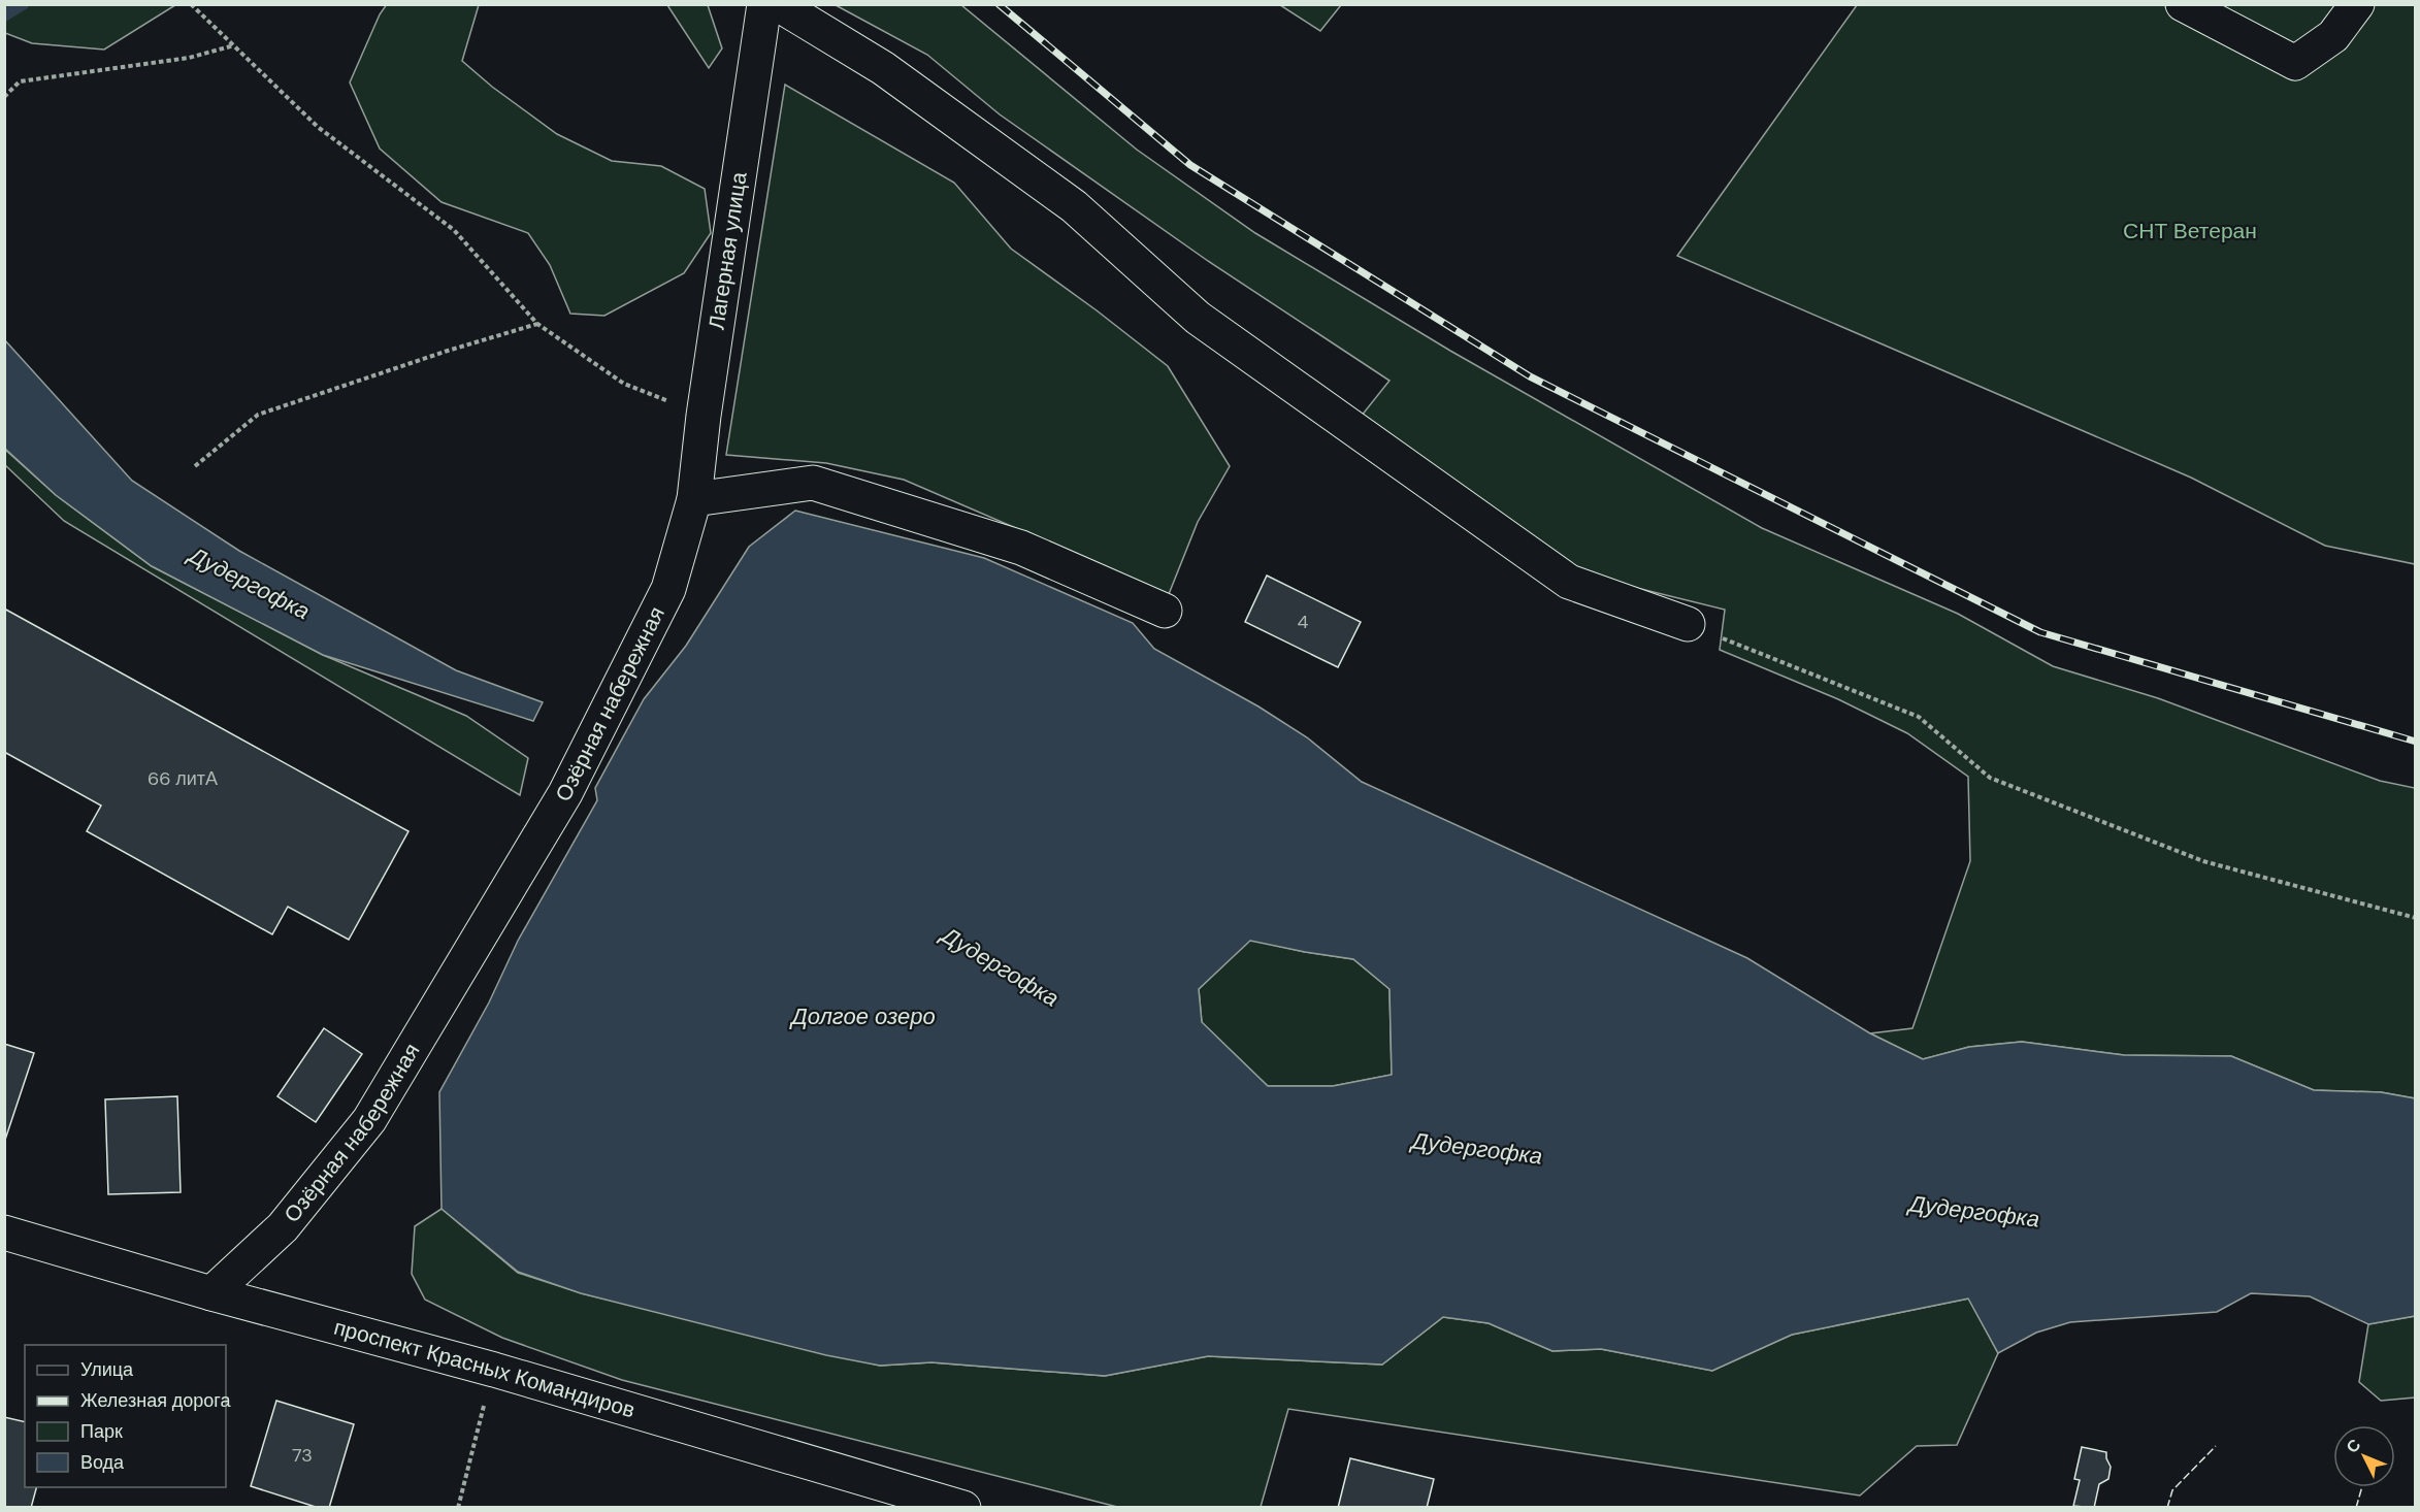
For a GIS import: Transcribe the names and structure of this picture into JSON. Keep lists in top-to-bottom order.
{
  "streets": {
    "street": ["Лагерная улица", "Озёрная набережная", "проспект Красных Командиров"]
  },
  "crossings": [
    ["Лагерная улица", "Озёрная набережная"],
    ["Озёрная набережная", "проспект Красных Командиров"]
  ],
  "water": ["Дудергофка", "Долгое озеро"],
  "parks": ["СНТ Ветеран"],
  "house_numbers": ["4", "66 литА", "73"],
  "legend": [
    "Улица",
    "Железная дорога",
    "Парк",
    "Вода"
  ],
  "north": "top left"
}
